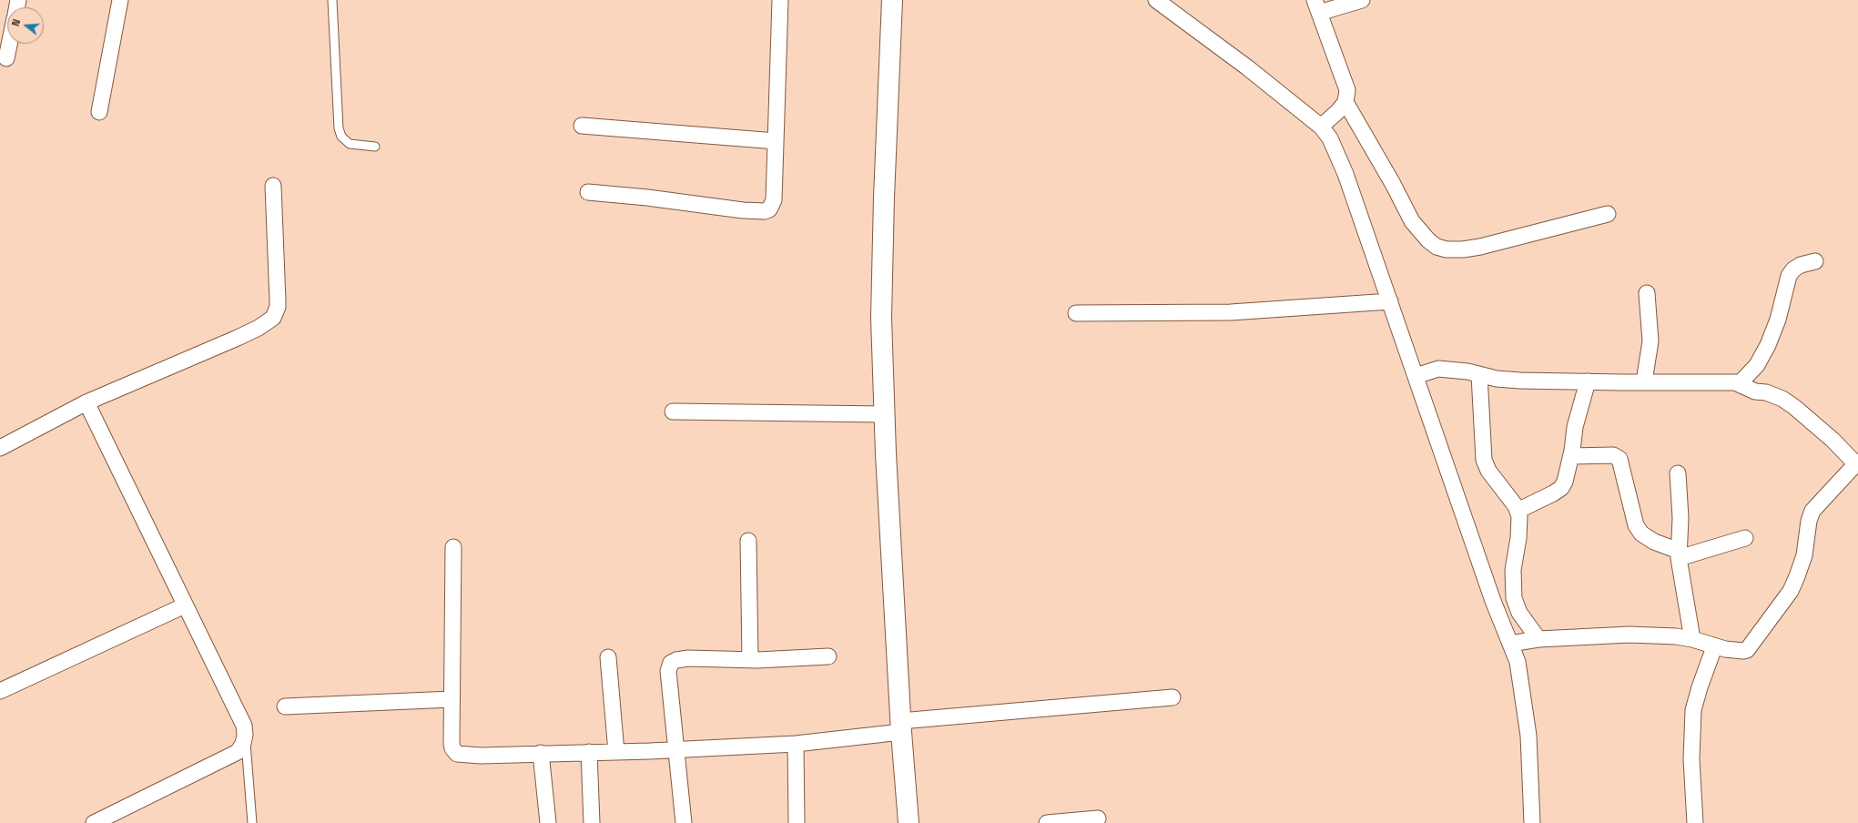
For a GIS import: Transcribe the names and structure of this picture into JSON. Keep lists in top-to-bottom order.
{
  "north": "left"
}
